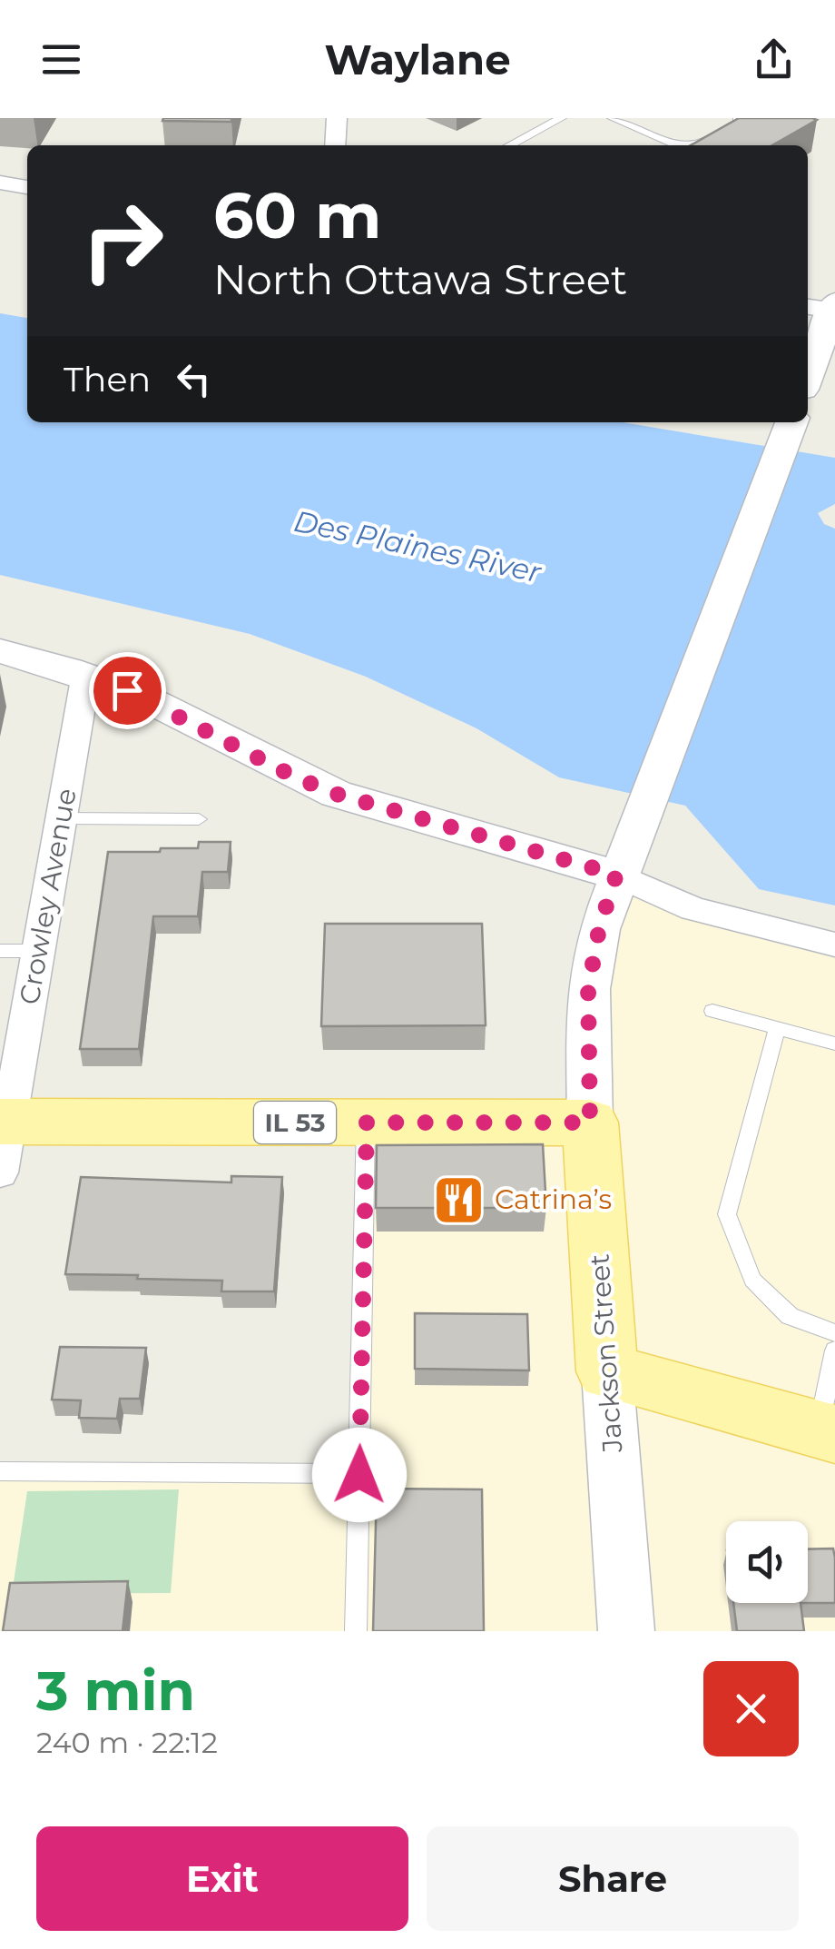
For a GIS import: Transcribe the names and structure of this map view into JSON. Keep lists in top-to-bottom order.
{
  "streets": {
    "main road": ["IL 53", "Jackson Street"],
    "street": ["Crowley Avenue"]
  },
  "crossings": [
    ["Crowley Avenue", "IL 53"],
    ["IL 53", "Jackson Street"]
  ],
  "water": ["Des Plaines River"],
  "places": {
    "restaurant": ["Catrina’s"]
  },
  "page": {
    "header": "Waylane",
    "turn": ["60 m", "North Ottawa Street"],
    "then": "Then",
    "heading": ["3 min", "240 m · 22:12"],
    "buttons": ["Exit", "Share"]
  }
}
